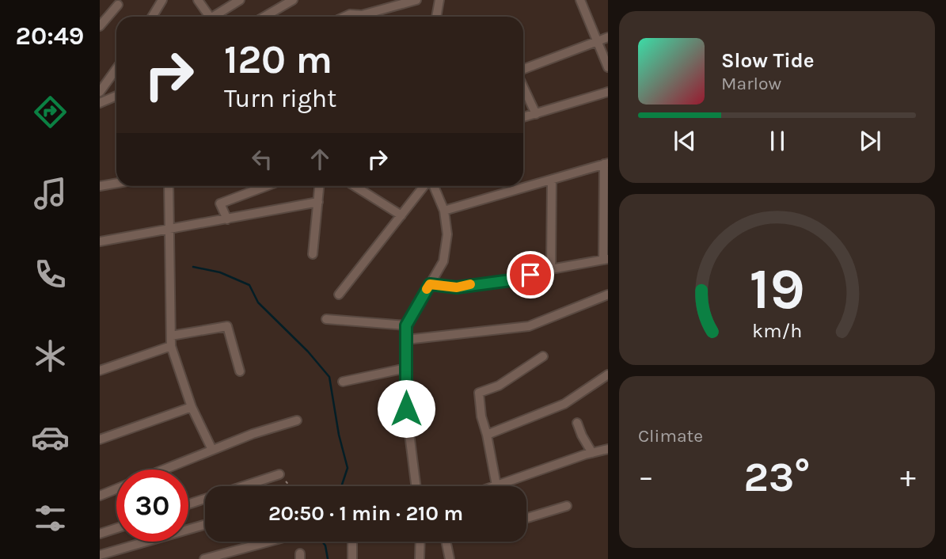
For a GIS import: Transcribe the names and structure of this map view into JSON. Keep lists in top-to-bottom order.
{
  "page": {
    "tabs": "20:49",
    "turn": ["120 m", "Turn right"],
    "song": ["Slow Tide", "Marlow"],
    "tile": "Climate",
    "heat": ["−", "23°", "+"],
    "limit": "30",
    "trip": "20:50 · 1 min · 210 m",
    "gauge": ["19", "km/h"]
  }
}
